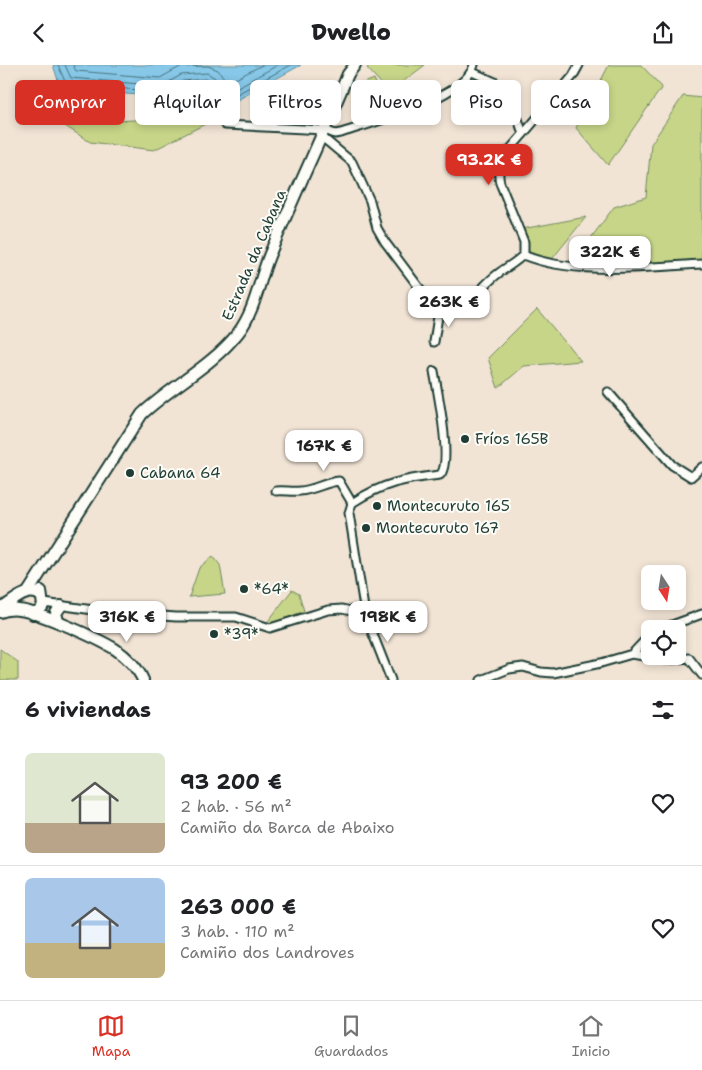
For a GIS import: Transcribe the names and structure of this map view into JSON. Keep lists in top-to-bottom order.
{
  "streets": {
    "main road": ["Estrada da Cabana"]
  },
  "places": [
    "Fríos 165B",
    "Cabana 64",
    "Montecuruto 165",
    "Montecuruto 167",
    "*64*",
    "*39*"
  ],
  "north": "bottom",
  "page": {
    "header": "Dwello",
    "chip": [
      "Comprar",
      "Alquilar",
      "Filtros",
      "Nuevo",
      "Piso",
      "Casa"
    ],
    "price": [
      "93.2K €",
      "322K €",
      "263K €",
      "167K €",
      "316K €",
      "198K €"
    ],
    "heading": "6 viviendas",
    "list": [
      {
        "name": "93 200 €",
        "note": "2 hab. · 56 m² · Camiño da Barca de Abaixo"
      },
      {
        "name": "263 000 €",
        "note": "3 hab. · 110 m² · Camiño dos Landroves"
      }
    ],
    "tabs": ["Mapa", "Guardados", "Inicio"]
  }
}
